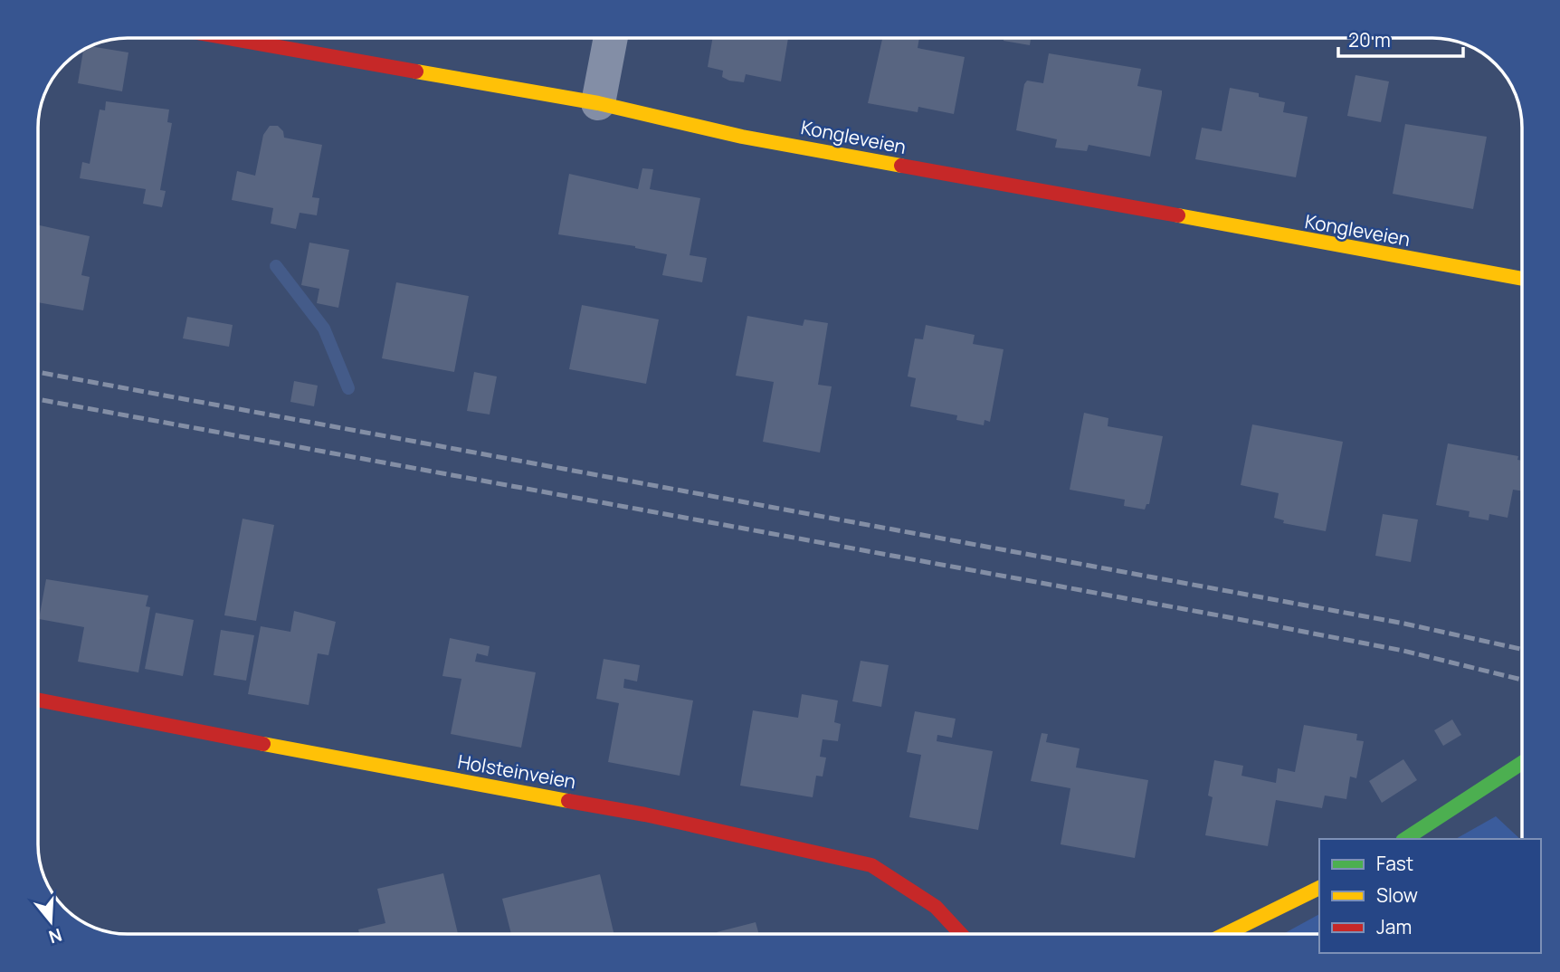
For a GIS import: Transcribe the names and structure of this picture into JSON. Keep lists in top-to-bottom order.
{
  "streets": {
    "street": ["Kongleveien", "Holsteinveien"]
  },
  "legend": ["Fast", "Slow", "Jam"],
  "scale_bar": "20 m",
  "north": "bottom"
}
